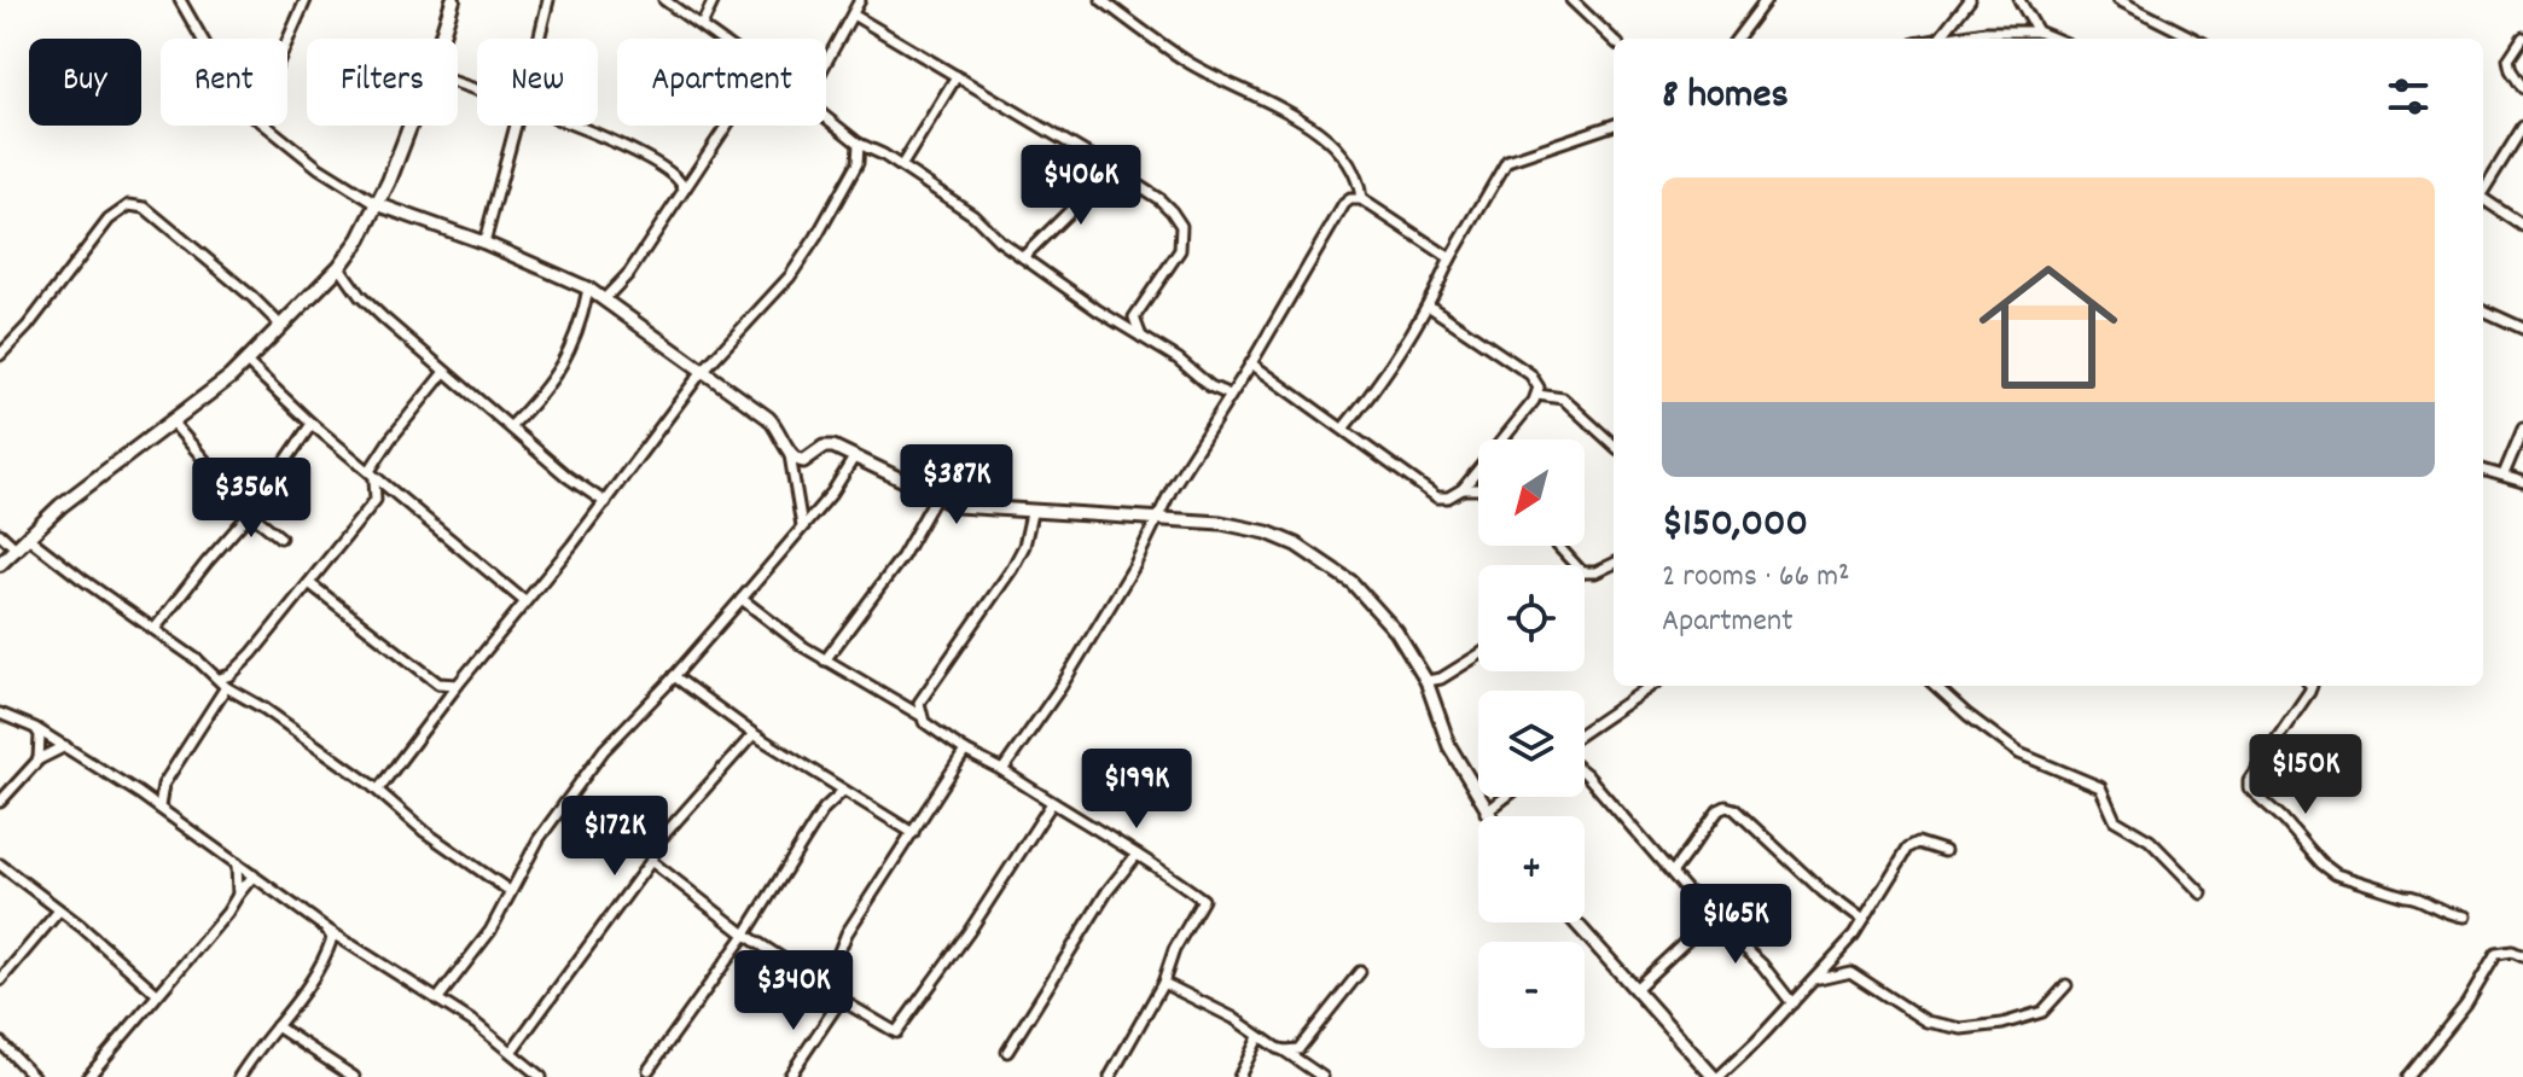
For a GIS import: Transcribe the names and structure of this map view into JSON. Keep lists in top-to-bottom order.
{
  "north": "bottom left",
  "page": {
    "chip": [
      "Buy",
      "Rent",
      "Filters",
      "New",
      "Apartment"
    ],
    "heading": "8 homes",
    "price": [
      "$406K",
      "$387K",
      "$356K",
      "$150K",
      "$199K",
      "$172K",
      "$165K",
      "$340K"
    ],
    "list": [
      {
        "name": "$150,000",
        "note": "2 rooms · 66 m² · Apartment"
      }
    ],
    "map_buttons": ["+", "−"]
  }
}
